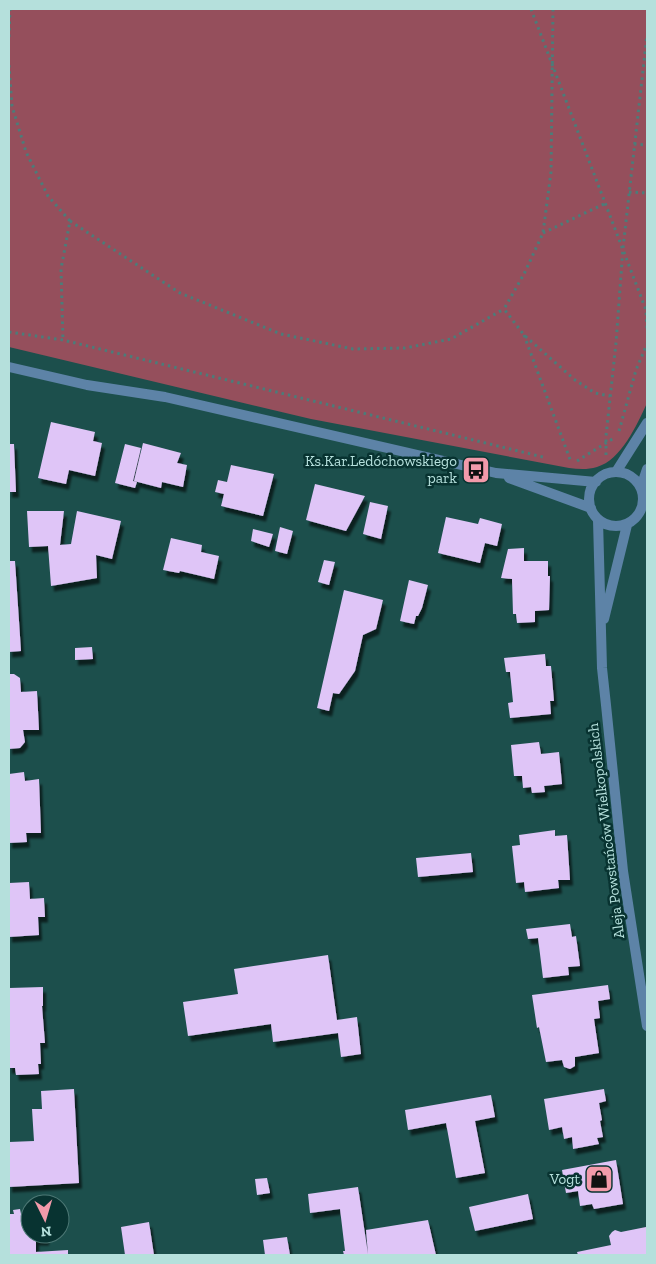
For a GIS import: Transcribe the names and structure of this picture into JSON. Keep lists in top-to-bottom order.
{
  "streets": {
    "street": ["Aleja Powstańców Wielkopolskich"]
  },
  "places": {
    "bus stop": ["Ks.Kar.Ledóchowskiego park"],
    "shop": ["Vogt"]
  },
  "north": "bottom"
}
